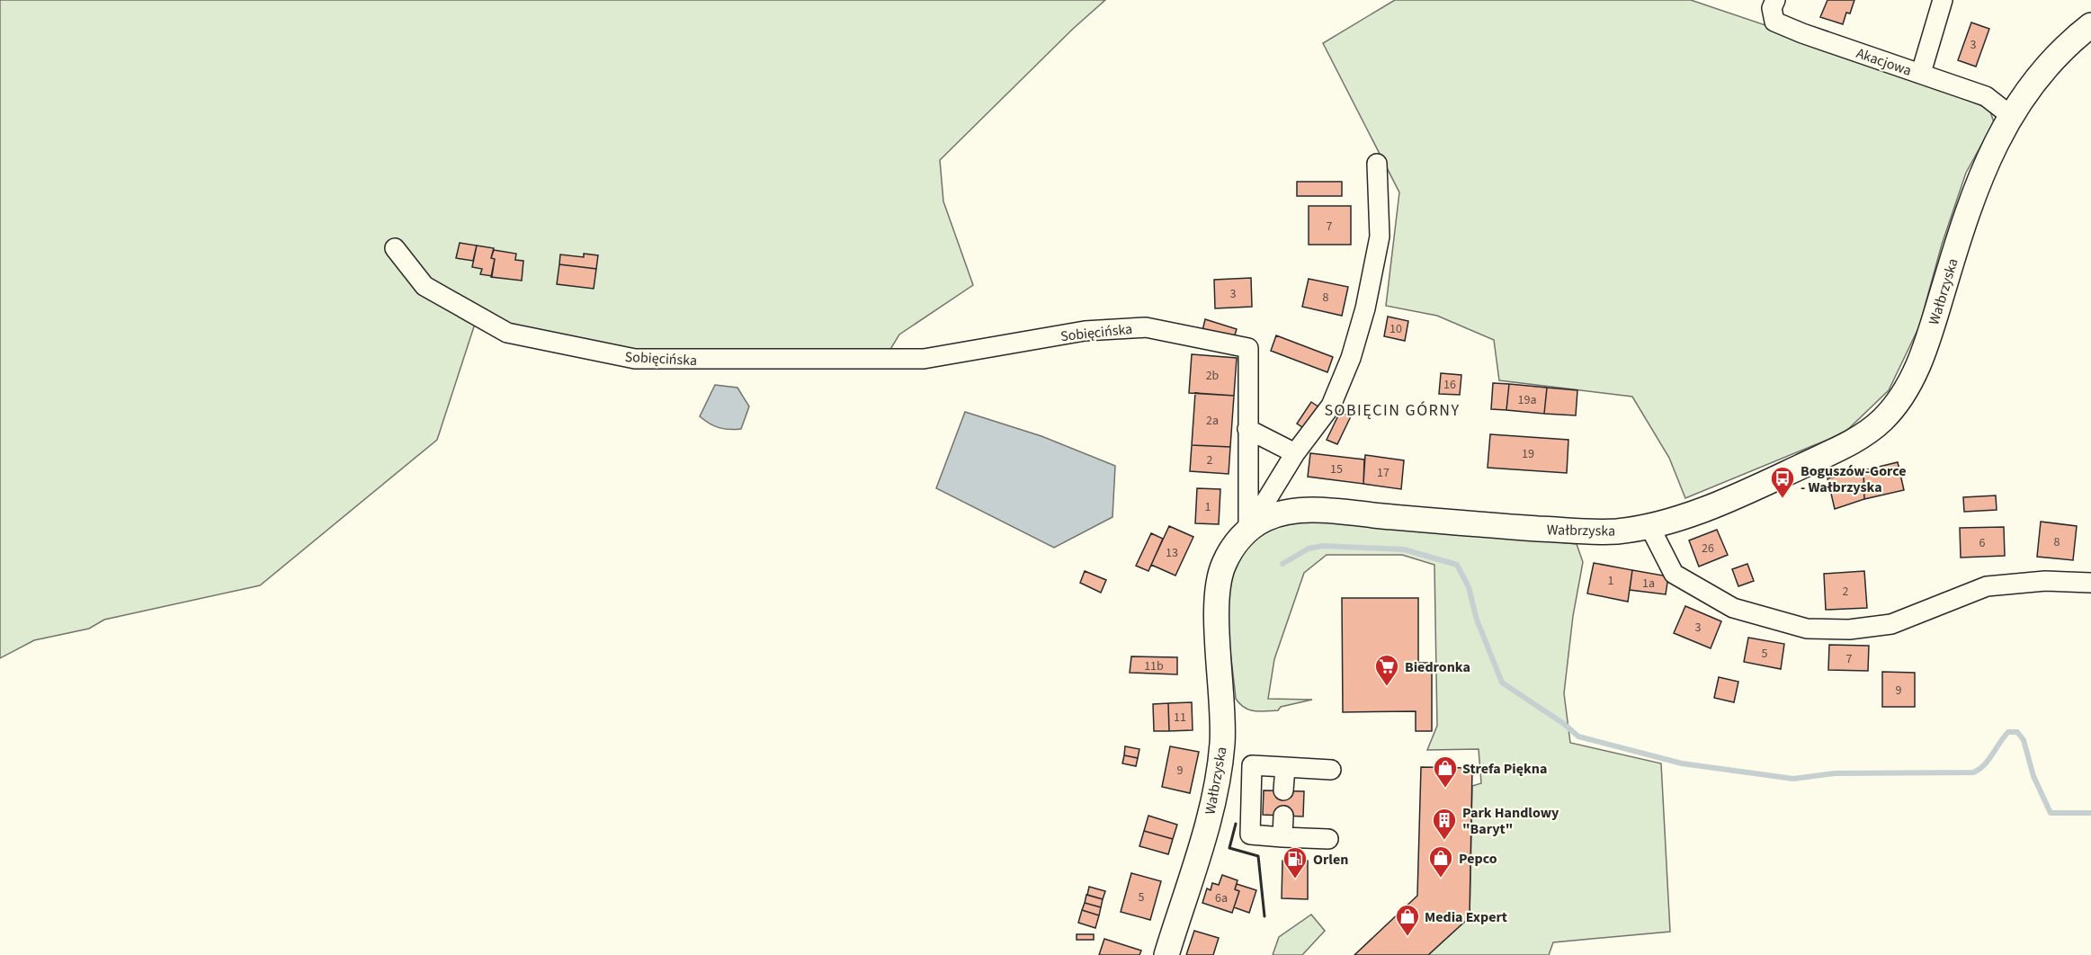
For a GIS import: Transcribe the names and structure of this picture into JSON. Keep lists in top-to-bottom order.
{
  "streets": {
    "main road": ["Wałbrzyska"],
    "street": ["Akacjowa", "Sobięcińska"]
  },
  "crossings": [
    ["Akacjowa", "Wałbrzyska"],
    ["Wałbrzyska", "Sobięcińska"]
  ],
  "districts": ["SOBIĘCIN GÓRNY"],
  "places": {
    "bus stop": ["Boguszów-Gorce - Wałbrzyska"],
    "supermarket": ["Biedronka"],
    "shop": ["Strefa Piękna", "Pepco", "Media Expert"],
    "building": ["Park Handlowy \"Baryt\""],
    "fuel station": ["Orlen"]
  },
  "house_numbers": [
    "3",
    "7",
    "3",
    "8",
    "10",
    "2b",
    "16",
    "19a",
    "2a",
    "19",
    "2",
    "15",
    "17",
    "1",
    "8",
    "6",
    "26",
    "13",
    "1",
    "1a",
    "2",
    "3",
    "5",
    "7",
    "11b",
    "9",
    "11",
    "9",
    "5",
    "6a"
  ]
}
